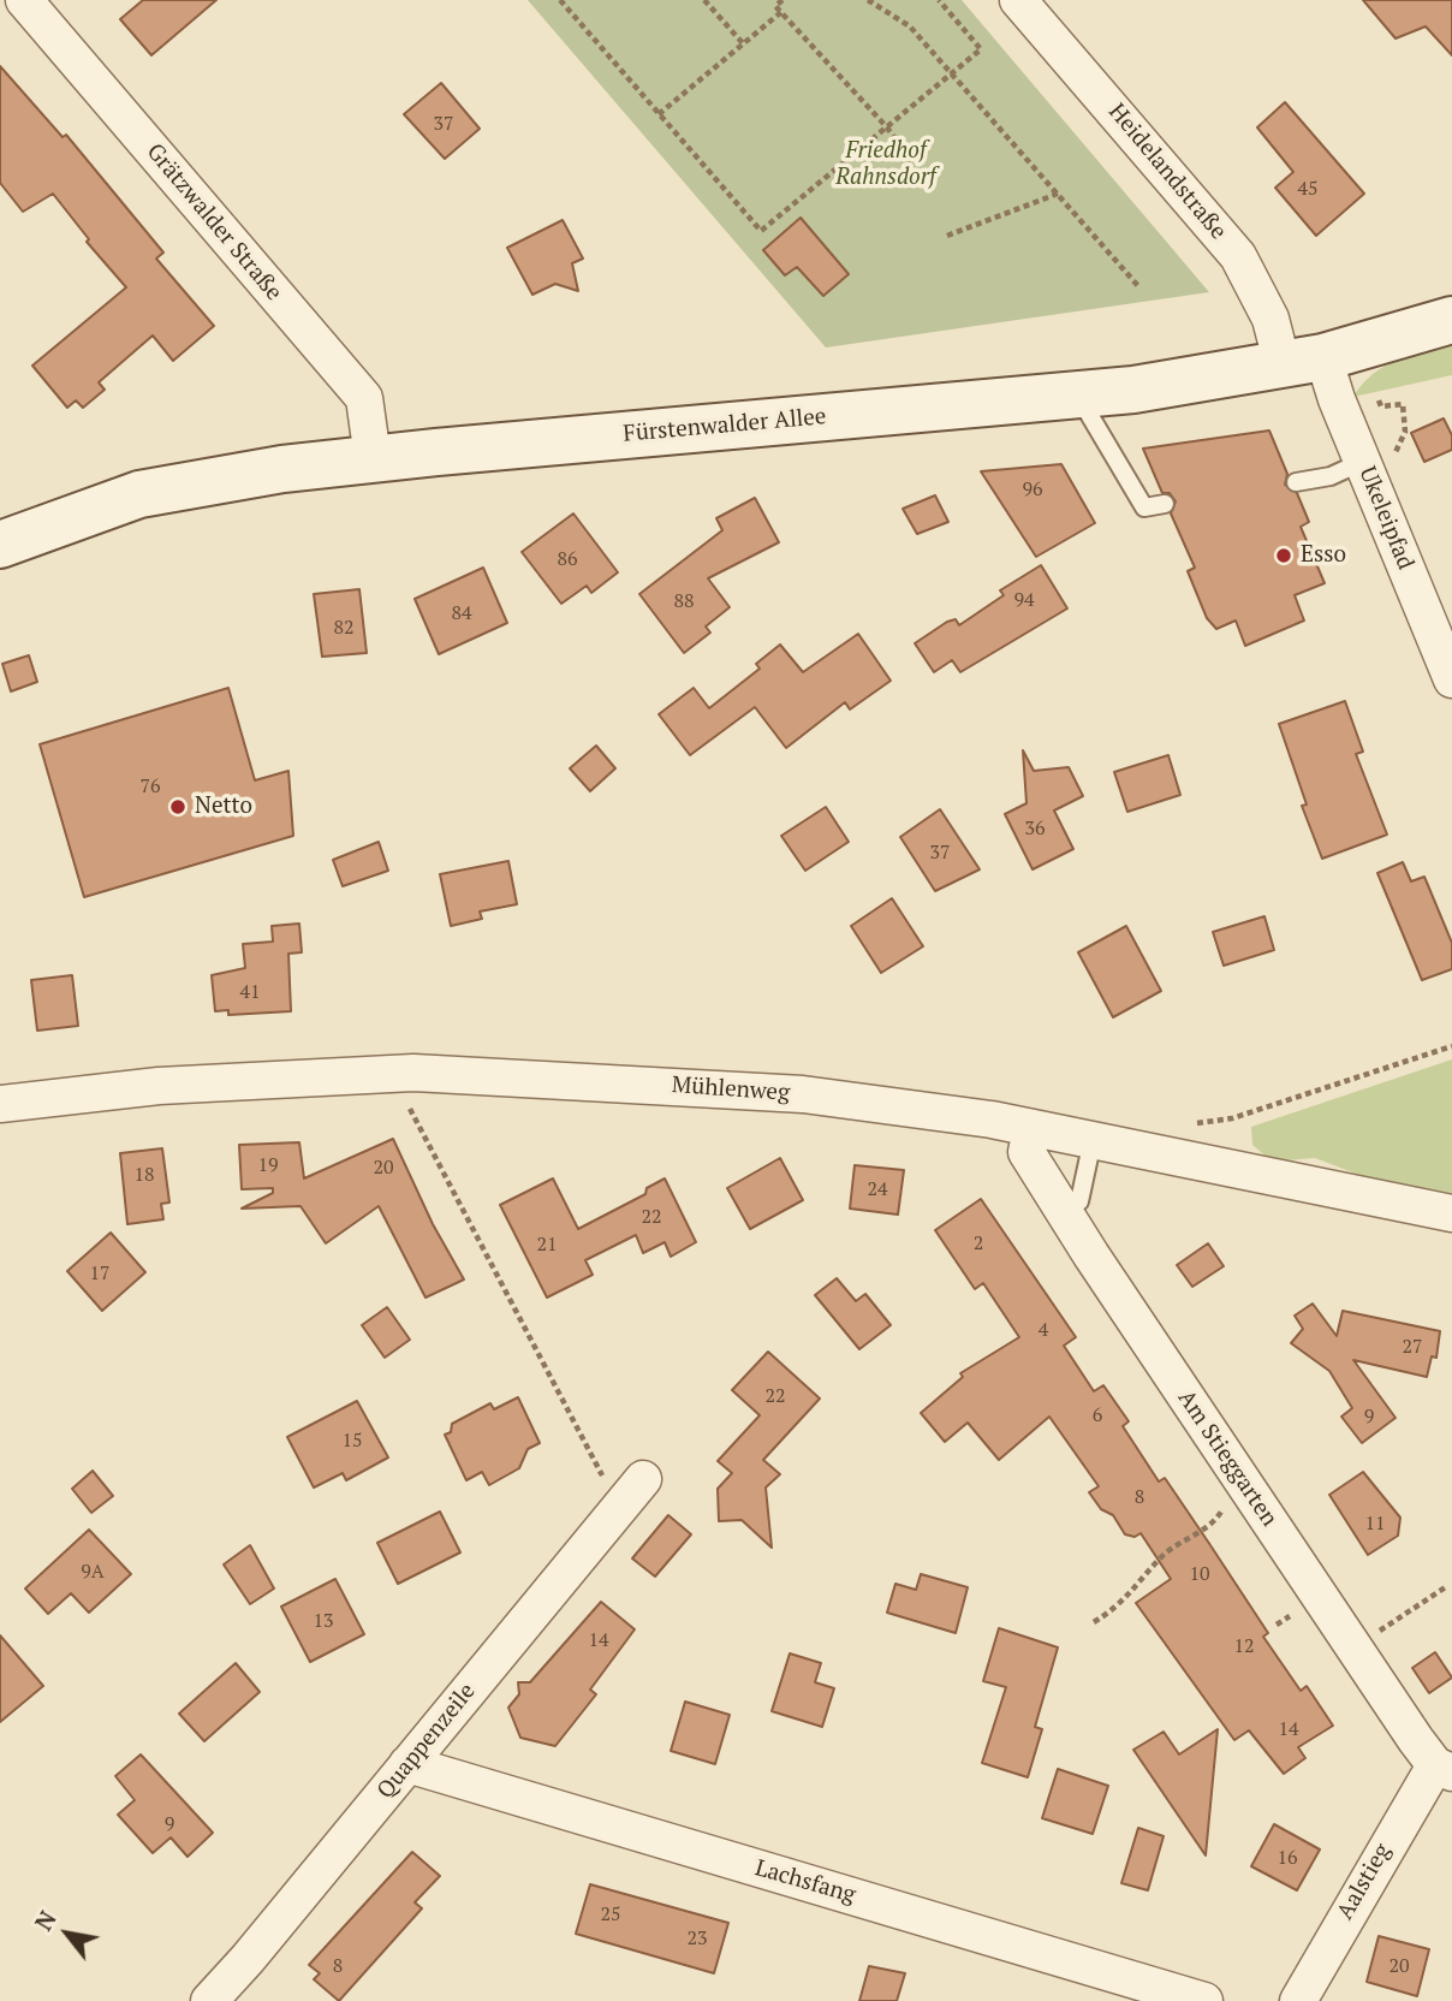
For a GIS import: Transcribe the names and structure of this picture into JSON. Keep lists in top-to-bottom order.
{
  "streets": {
    "main road": ["Fürstenwalder Allee"],
    "street": [
      "Heidelandstraße",
      "Grätzwalder Straße",
      "Ukeleipfad",
      "Mühlenweg",
      "Am Stieggarten",
      "Quappenzeile",
      "Lachsfang",
      "Aalstieg"
    ]
  },
  "crossings": [
    ["Heidelandstraße", "Fürstenwalder Allee"],
    ["Heidelandstraße", "Ukeleipfad"],
    ["Grätzwalder Straße", "Fürstenwalder Allee"],
    ["Fürstenwalder Allee", "Ukeleipfad"],
    ["Mühlenweg", "Am Stieggarten"],
    ["Am Stieggarten", "Aalstieg"],
    ["Quappenzeile", "Lachsfang"]
  ],
  "parks": ["Friedhof Rahnsdorf"],
  "places": ["Esso", "Netto"],
  "house_numbers": [
    "37",
    "45",
    "96",
    "86",
    "94",
    "88",
    "84",
    "82",
    "76",
    "36",
    "37",
    "41",
    "19",
    "20",
    "18",
    "24",
    "22",
    "2",
    "21",
    "17",
    "4",
    "27",
    "22",
    "6",
    "9",
    "15",
    "8",
    "11",
    "9A",
    "10",
    "13",
    "14",
    "12",
    "14",
    "9",
    "16",
    "25",
    "23",
    "8",
    "20"
  ],
  "north": "top left"
}
